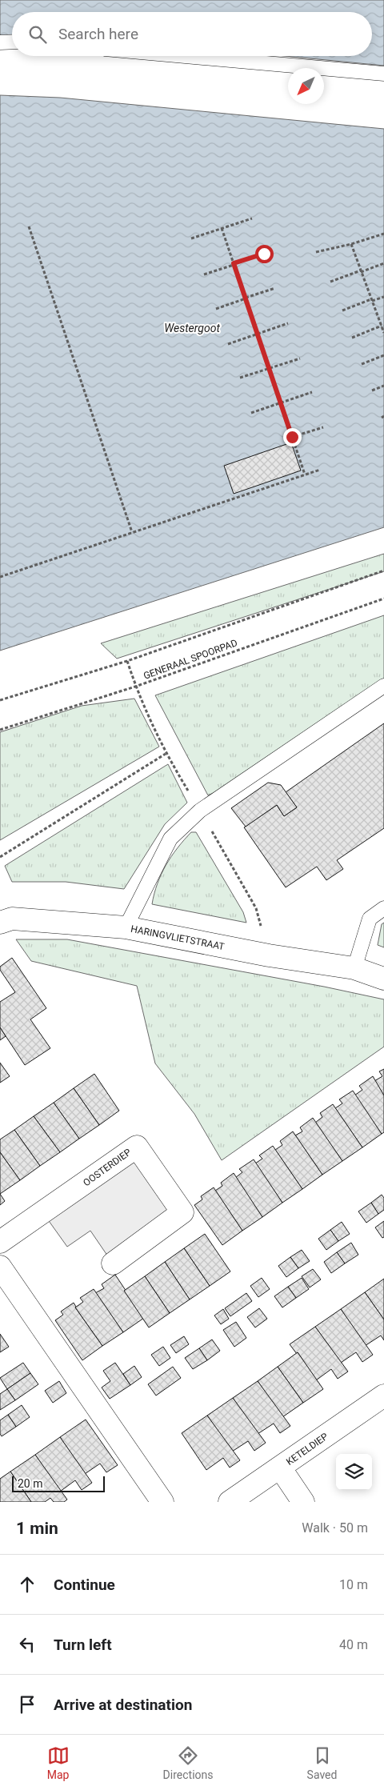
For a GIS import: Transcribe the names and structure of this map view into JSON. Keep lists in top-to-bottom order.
{
  "streets": {
    "street": ["HARINGVLIETSTRAAT", "OOSTERDIEP", "KETELDIEP"],
    "path": ["GENERAAL SPOORPAD"]
  },
  "water": ["Westergoot"],
  "scale_bar": "20 m",
  "north": "bottom left",
  "page": {
    "search": "Search here",
    "scale": "20 m",
    "heading": ["1 min", "Walk · 50 m"],
    "list": [
      ["Continue", "10 m"],
      ["Turn left", "40 m"],
      "Arrive at destination"
    ],
    "nav": ["Map", "Directions", "Saved"]
  }
}
